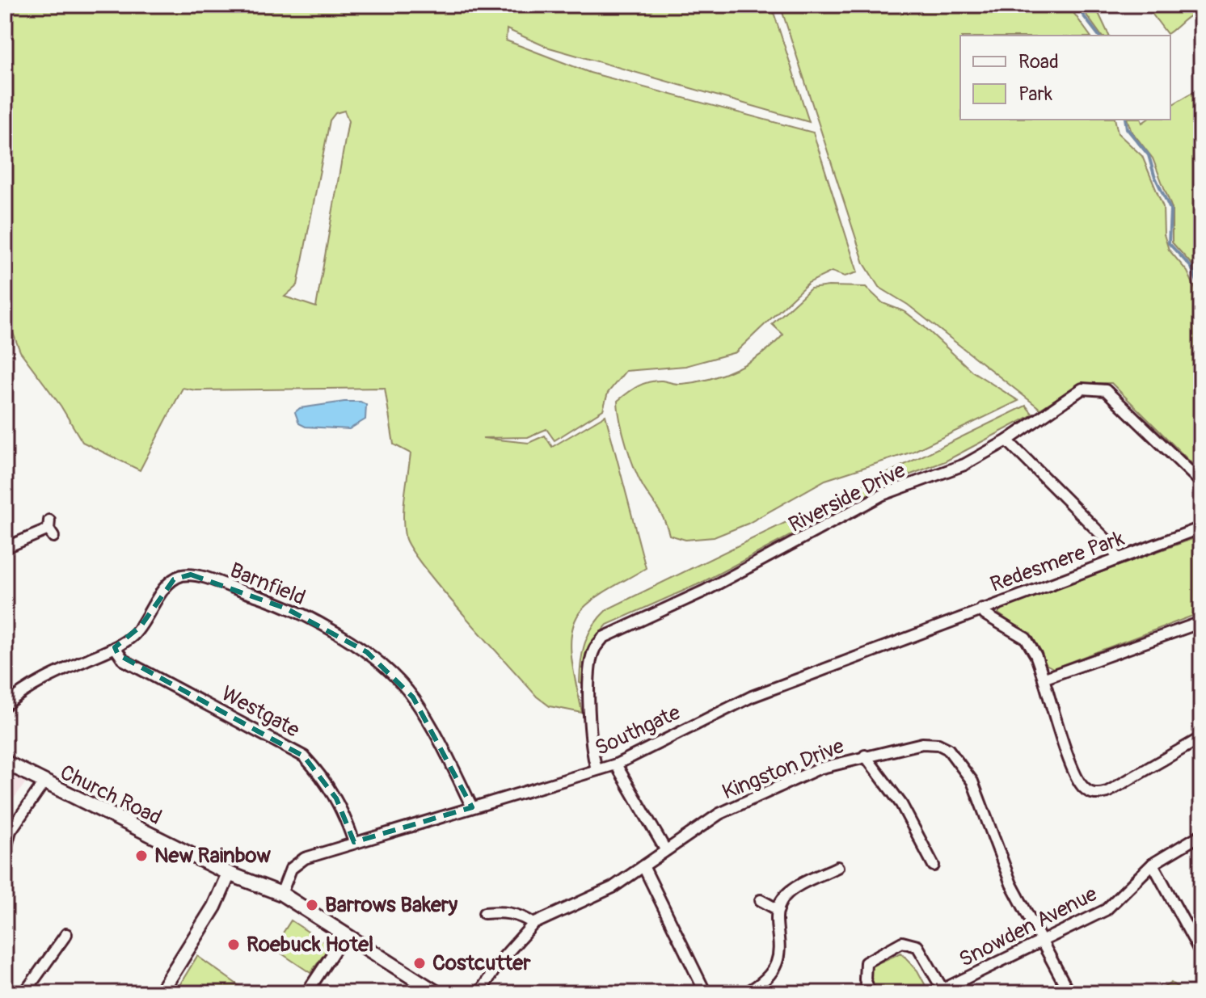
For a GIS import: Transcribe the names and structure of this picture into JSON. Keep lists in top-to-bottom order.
{
  "streets": {
    "main road": ["Church Road"],
    "street": [
      "Riverside Drive",
      "Redesmere Park",
      "Barnfield",
      "Westgate",
      "Southgate",
      "Kingston Drive",
      "Snowden Avenue"
    ]
  },
  "crossings": [
    ["Riverside Drive", "Southgate"],
    ["Redesmere Park", "Southgate"],
    ["Barnfield", "Westgate"],
    ["Barnfield", "Southgate"],
    ["Westgate", "Southgate"],
    ["Southgate", "Church Road"],
    ["Kingston Drive", "Snowden Avenue"]
  ],
  "places": [
    "New Rainbow",
    "Barrows Bakery",
    "Roebuck Hotel",
    "Costcutter"
  ],
  "legend": ["Road", "Park"]
}
